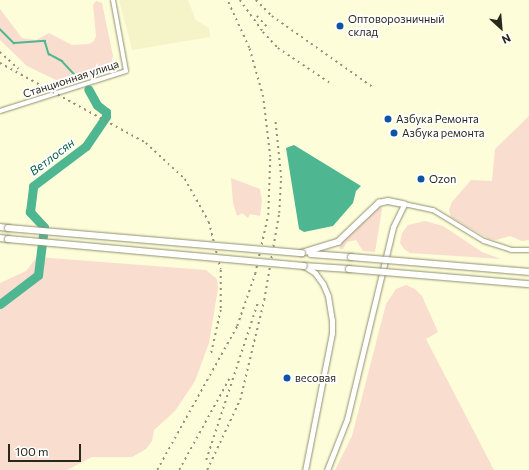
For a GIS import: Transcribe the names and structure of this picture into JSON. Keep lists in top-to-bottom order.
{
  "streets": {
    "street": ["Станционная улица"]
  },
  "water": ["Ветлосян"],
  "places": [
    "Оптоворозничный склад",
    "Азбука Ремонта",
    "Азбука ремонта",
    "Ozon",
    "весовая"
  ],
  "scale_bar": "100 m",
  "north": "bottom right"
}
